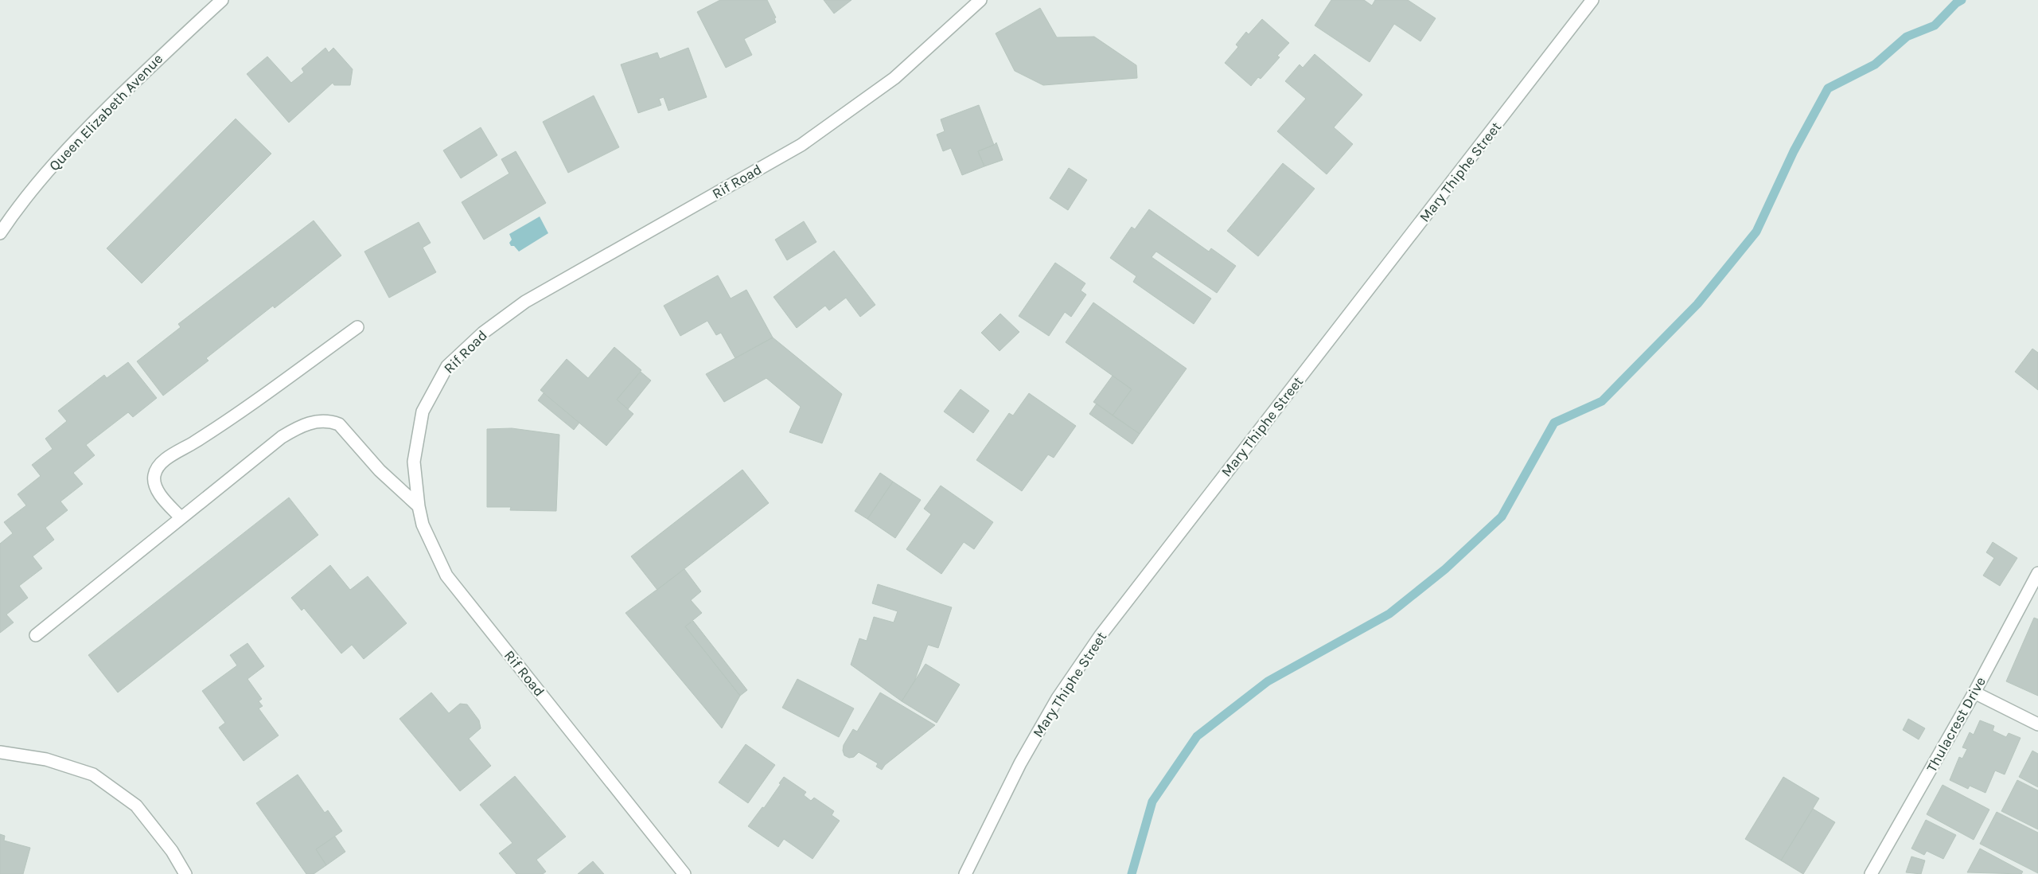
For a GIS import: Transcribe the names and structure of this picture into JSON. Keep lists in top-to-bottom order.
{
  "streets": {
    "street": [
      "Queen Elizabeth Avenue",
      "Mary Thiphe Street",
      "Rif Road",
      "Thulacrest Drive"
    ]
  }
}
